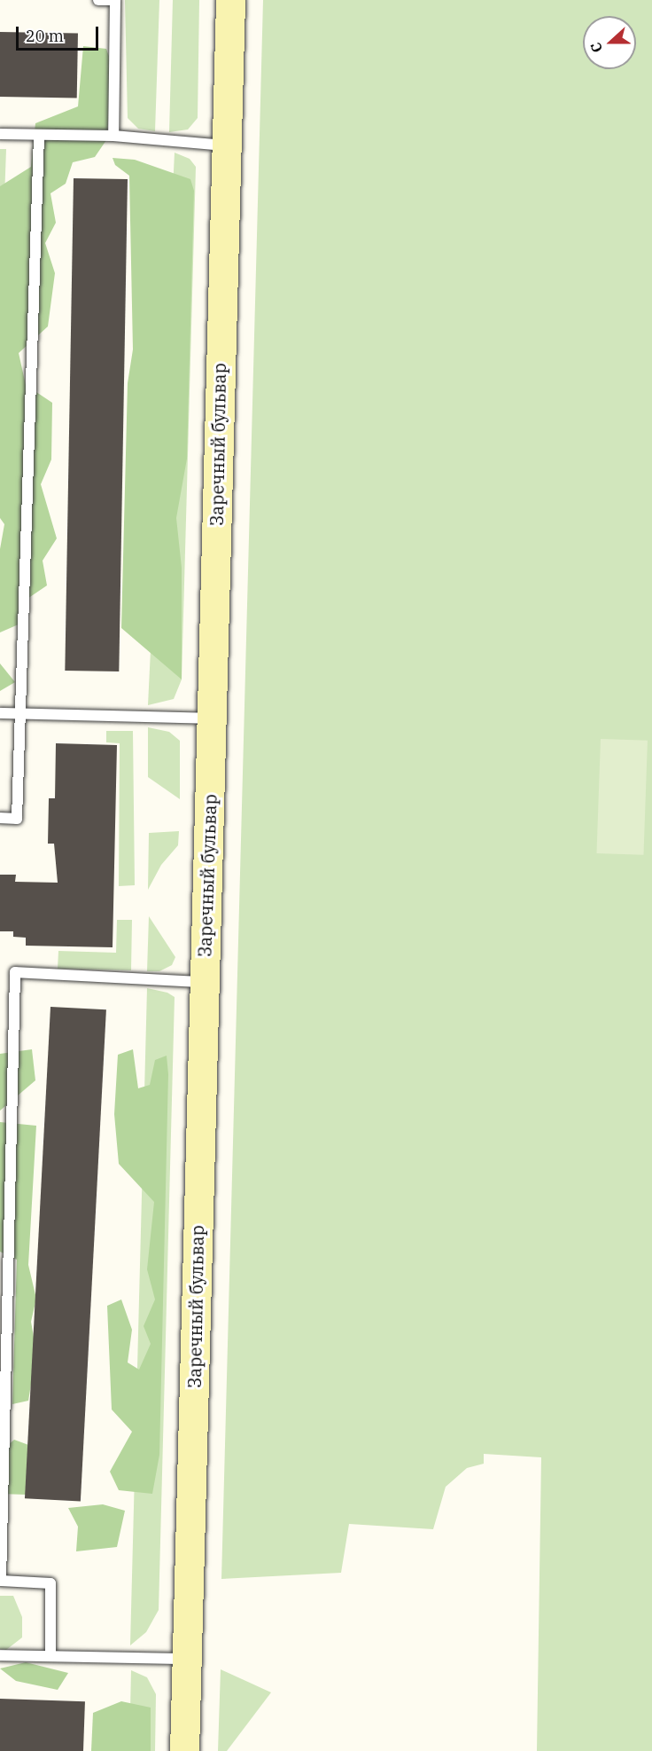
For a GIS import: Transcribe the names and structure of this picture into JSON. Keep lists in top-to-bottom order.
{
  "streets": {
    "street": ["Заречный бульвар"]
  },
  "scale_bar": "20 m",
  "north": "left"
}
